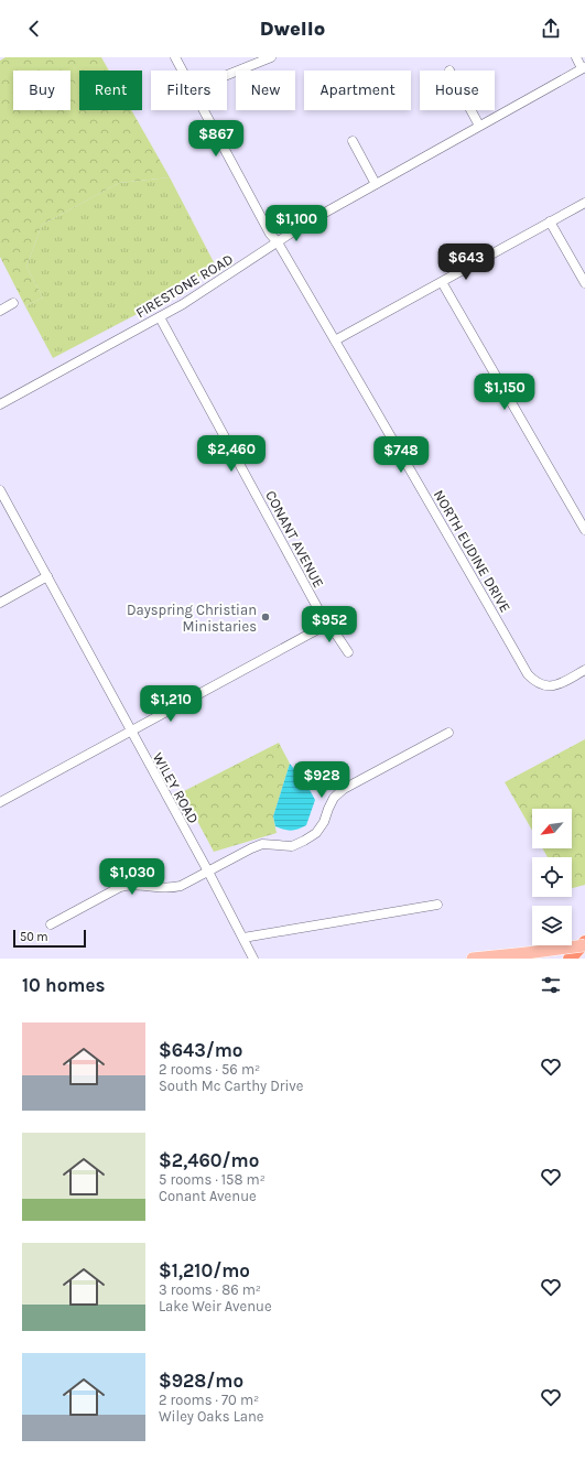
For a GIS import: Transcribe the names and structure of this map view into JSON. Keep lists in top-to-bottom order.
{
  "streets": {
    "street": [
      "FIRESTONE ROAD",
      "CONANT AVENUE",
      "NORTH EUDINE DRIVE",
      "WILEY ROAD"
    ]
  },
  "crossings": [
    ["FIRESTONE ROAD", "CONANT AVENUE"],
    ["FIRESTONE ROAD", "NORTH EUDINE DRIVE"]
  ],
  "places": ["Dayspring Christian Ministaries"],
  "scale_bar": "50 m",
  "north": "bottom left",
  "page": {
    "header": "Dwello",
    "chip": [
      "Buy",
      "Rent",
      "Filters",
      "New",
      "Apartment",
      "House"
    ],
    "price": [
      "$867",
      "$1,100",
      "$643",
      "$1,150",
      "$2,460",
      "$748",
      "$952",
      "$1,210",
      "$928",
      "$1,030"
    ],
    "scale": "50 m",
    "heading": "10 homes",
    "list": [
      {
        "name": "$643/mo",
        "note": "2 rooms · 56 m² · South Mc Carthy Drive"
      },
      {
        "name": "$2,460/mo",
        "note": "5 rooms · 158 m² · Conant Avenue"
      },
      {
        "name": "$1,210/mo",
        "note": "3 rooms · 86 m² · Lake Weir Avenue"
      },
      {
        "name": "$928/mo",
        "note": "2 rooms · 70 m² · Wiley Oaks Lane"
      }
    ]
  }
}
